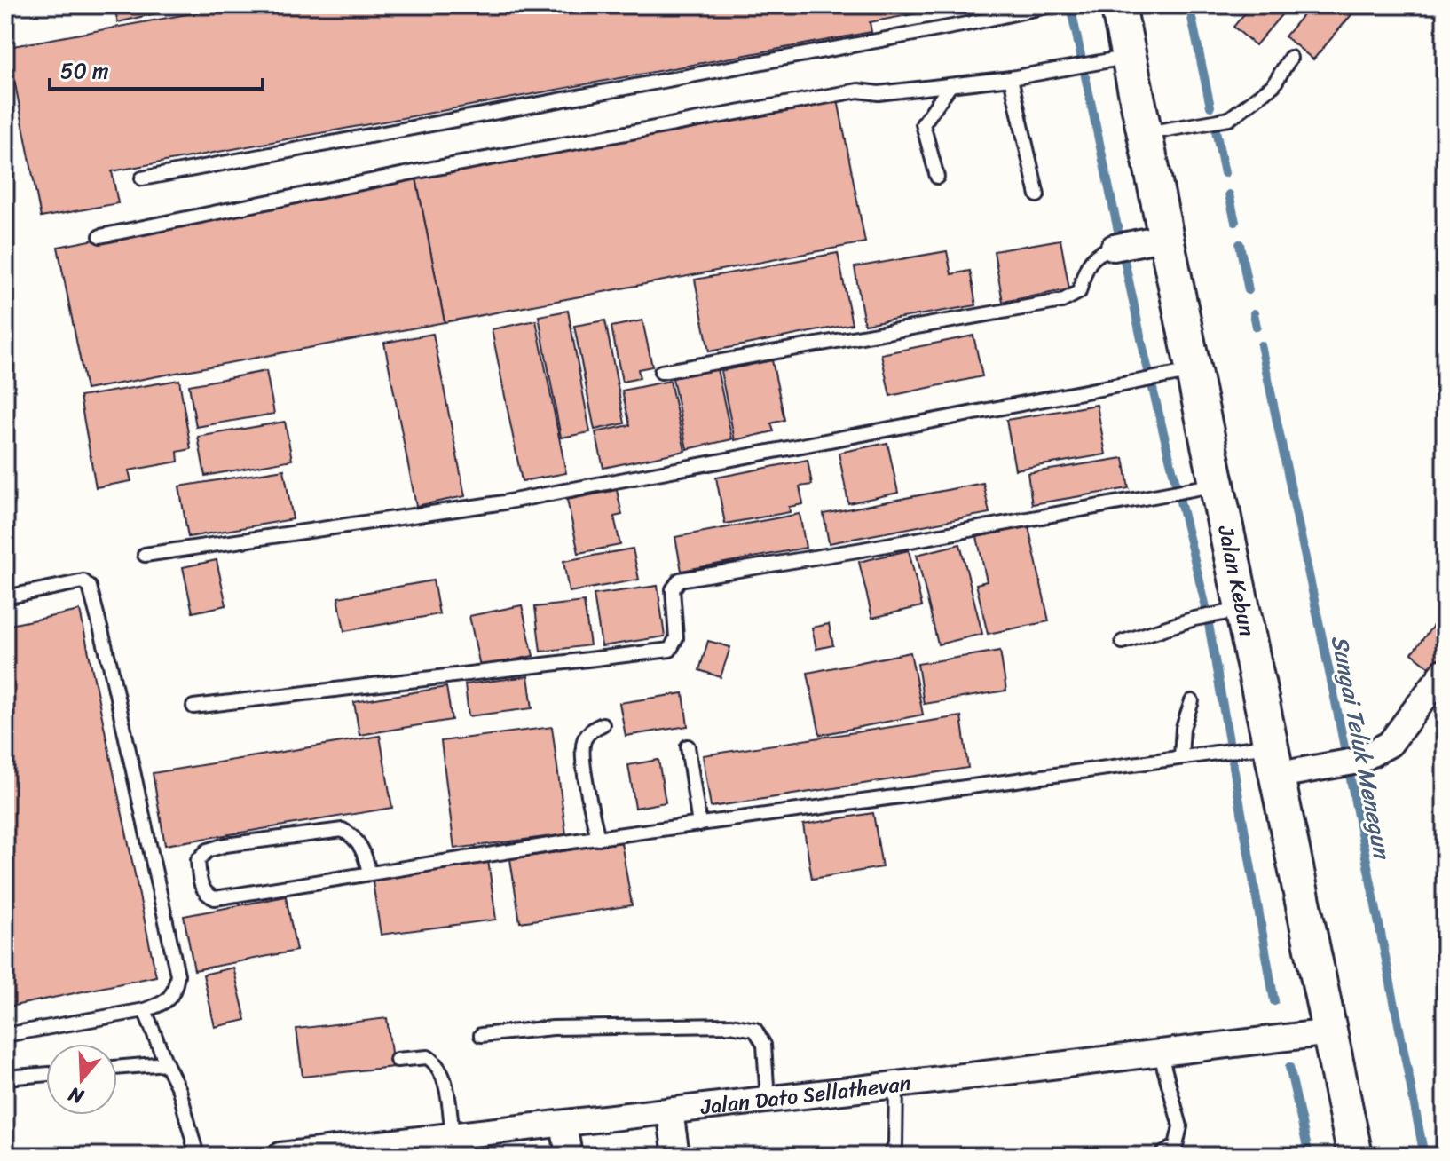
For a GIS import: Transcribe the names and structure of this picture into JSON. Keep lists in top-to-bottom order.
{
  "streets": {
    "main road": ["Jalan Kebun"],
    "street": ["Jalan Dato Sellathevan"]
  },
  "crossings": [
    ["Jalan Kebun", "Jalan Dato Sellathevan"]
  ],
  "water": ["Sungai Teluk Menegun"],
  "scale_bar": "50 m",
  "north": "bottom"
}
